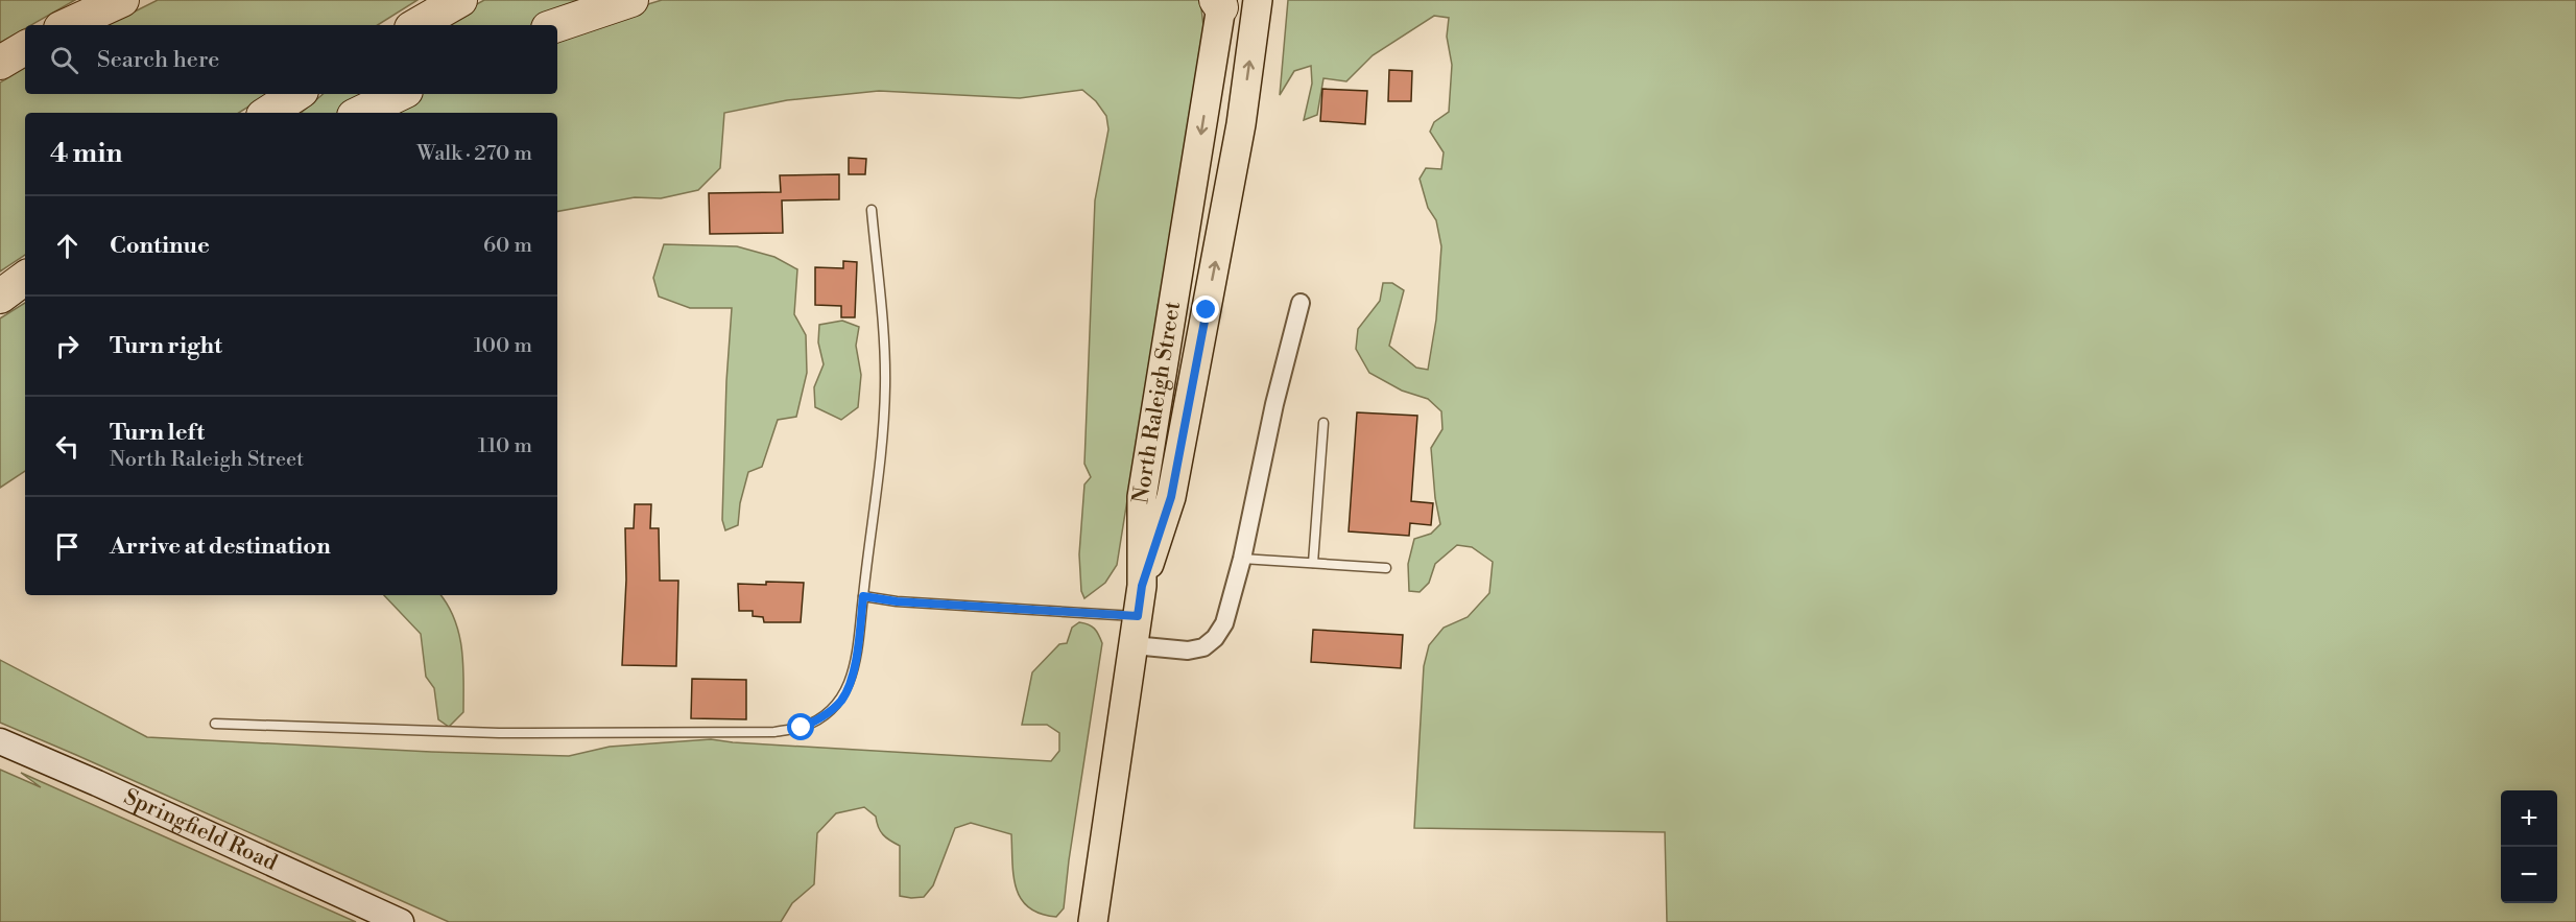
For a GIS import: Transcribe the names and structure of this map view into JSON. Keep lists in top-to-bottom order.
{
  "streets": {
    "main road": ["North Raleigh Street", "Springfield Road"]
  },
  "page": {
    "search": "Search here",
    "heading": ["4 min", "Walk · 270 m"],
    "list": [
      ["Continue", "60 m"],
      ["Turn right", "100 m"],
      ["Turn left", "North Raleigh Street", "110 m"],
      "Arrive at destination"
    ],
    "map_buttons": ["+", "−"]
  }
}
